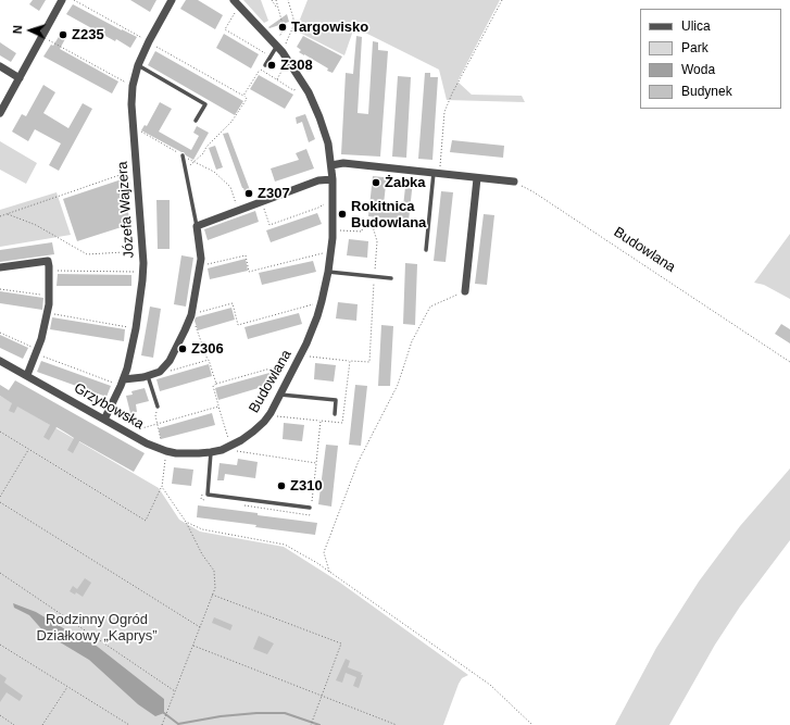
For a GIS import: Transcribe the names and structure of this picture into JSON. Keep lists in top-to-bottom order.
{
  "streets": {
    "street": ["Józefa Wajzera", "Budowlana", "Grzybowska"]
  },
  "crossings": [
    ["Józefa Wajzera", "Grzybowska"],
    ["Budowlana", "Grzybowska"]
  ],
  "parks": ["Rodzinny Ogród Działkowy „Kaprys”"],
  "places": [
    "Targowisko",
    "Z235",
    "Z308",
    "Żabka",
    "Z307",
    "Rokitnica Budowlana",
    "Z306",
    "Z310"
  ],
  "legend": [
    "Ulica",
    "Park",
    "Woda",
    "Budynek"
  ],
  "north": "left"
}
